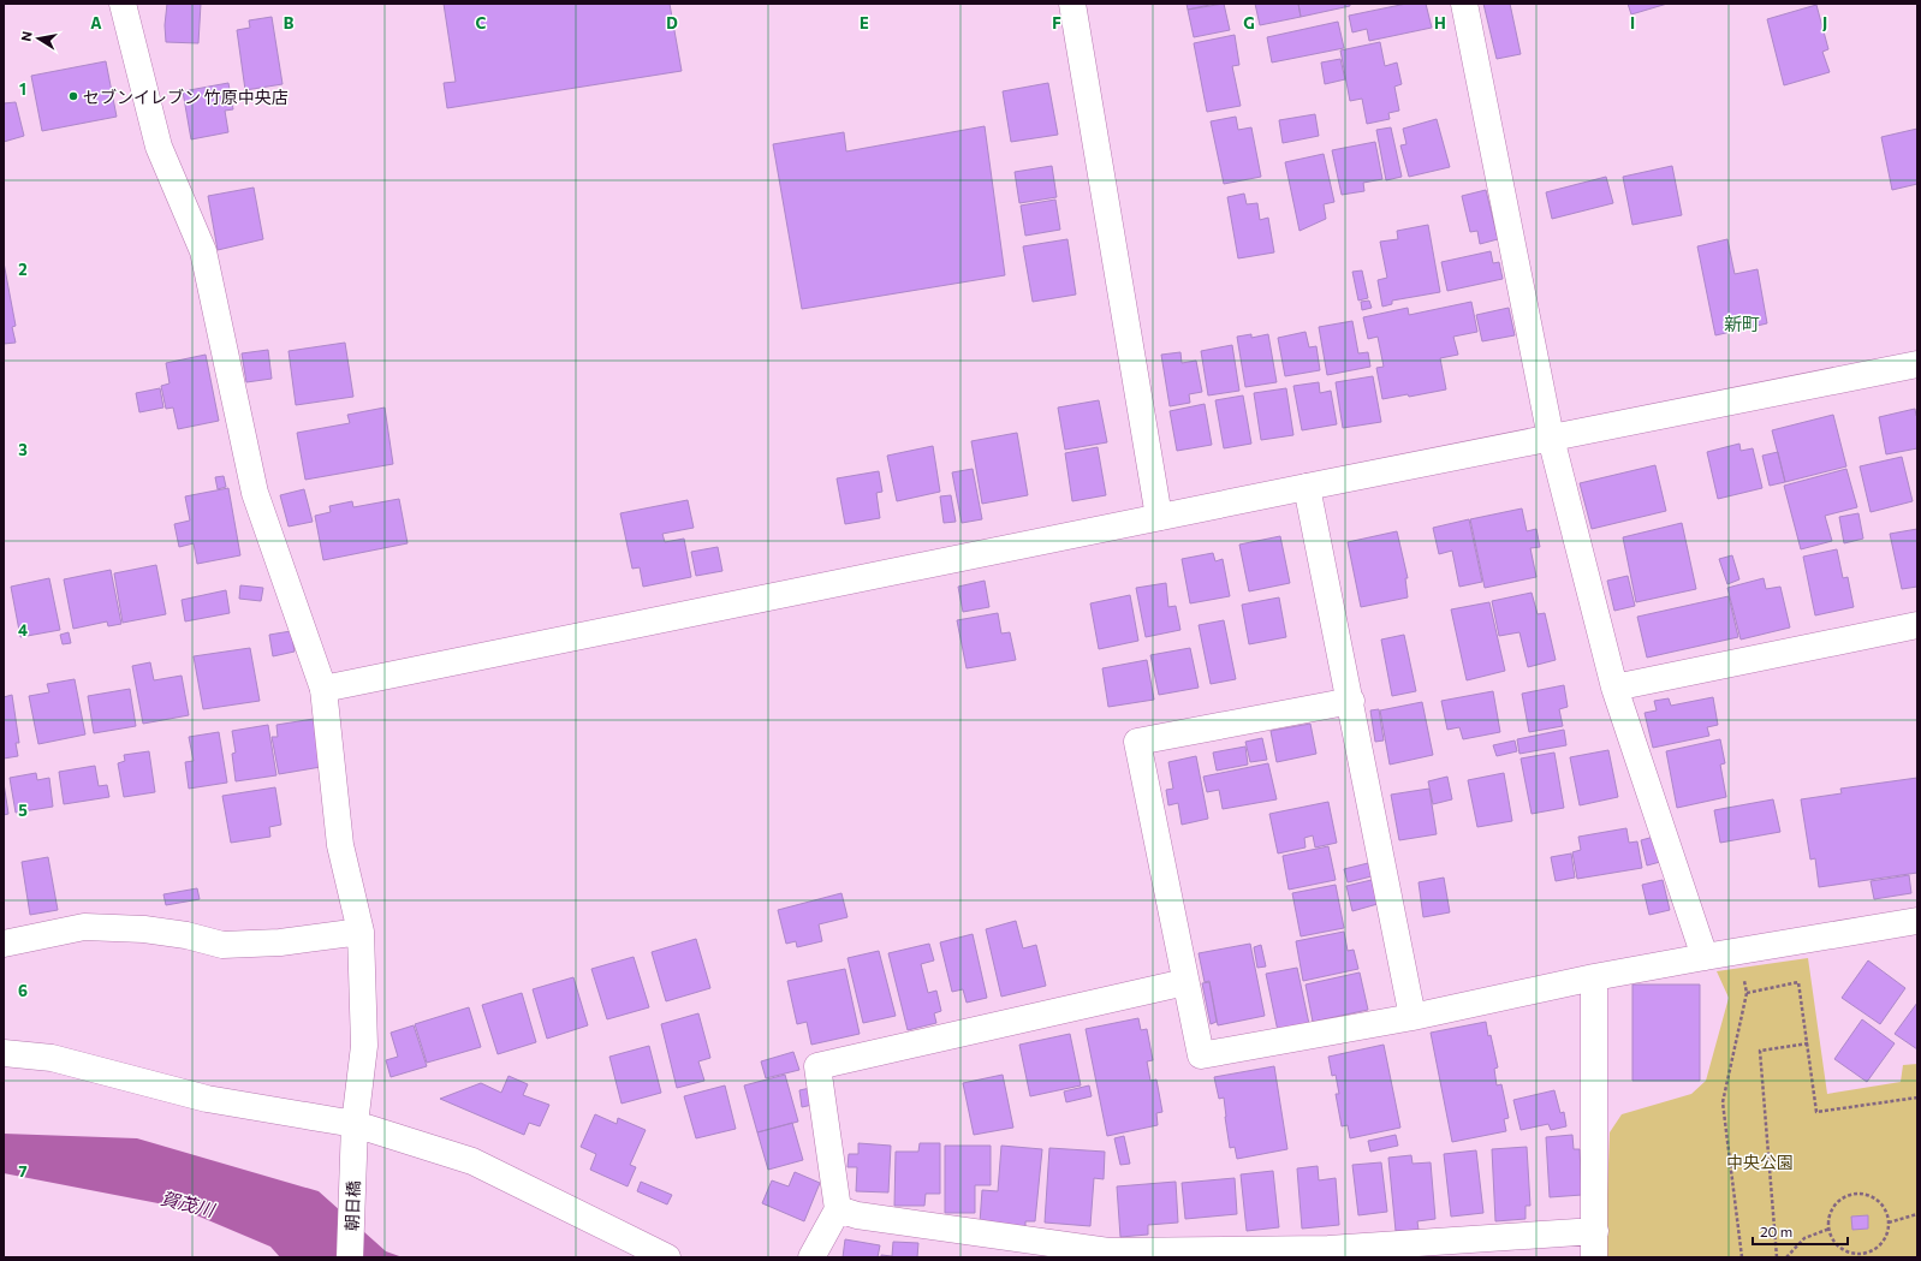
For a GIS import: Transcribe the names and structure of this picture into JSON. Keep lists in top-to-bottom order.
{
  "streets": {
    "street": ["朝日橋"]
  },
  "districts": ["新町"],
  "water": ["賀茂川"],
  "parks": ["中央公園"],
  "places": ["セブンイレブン 竹原中央店"],
  "scale_bar": "20 m",
  "north": "left",
  "grid": {
    "columns": [
      "A",
      "B",
      "C",
      "D",
      "E",
      "F",
      "G",
      "H",
      "I",
      "J"
    ],
    "rows": [
      "1",
      "2",
      "3",
      "4",
      "5",
      "6",
      "7"
    ]
  }
}
